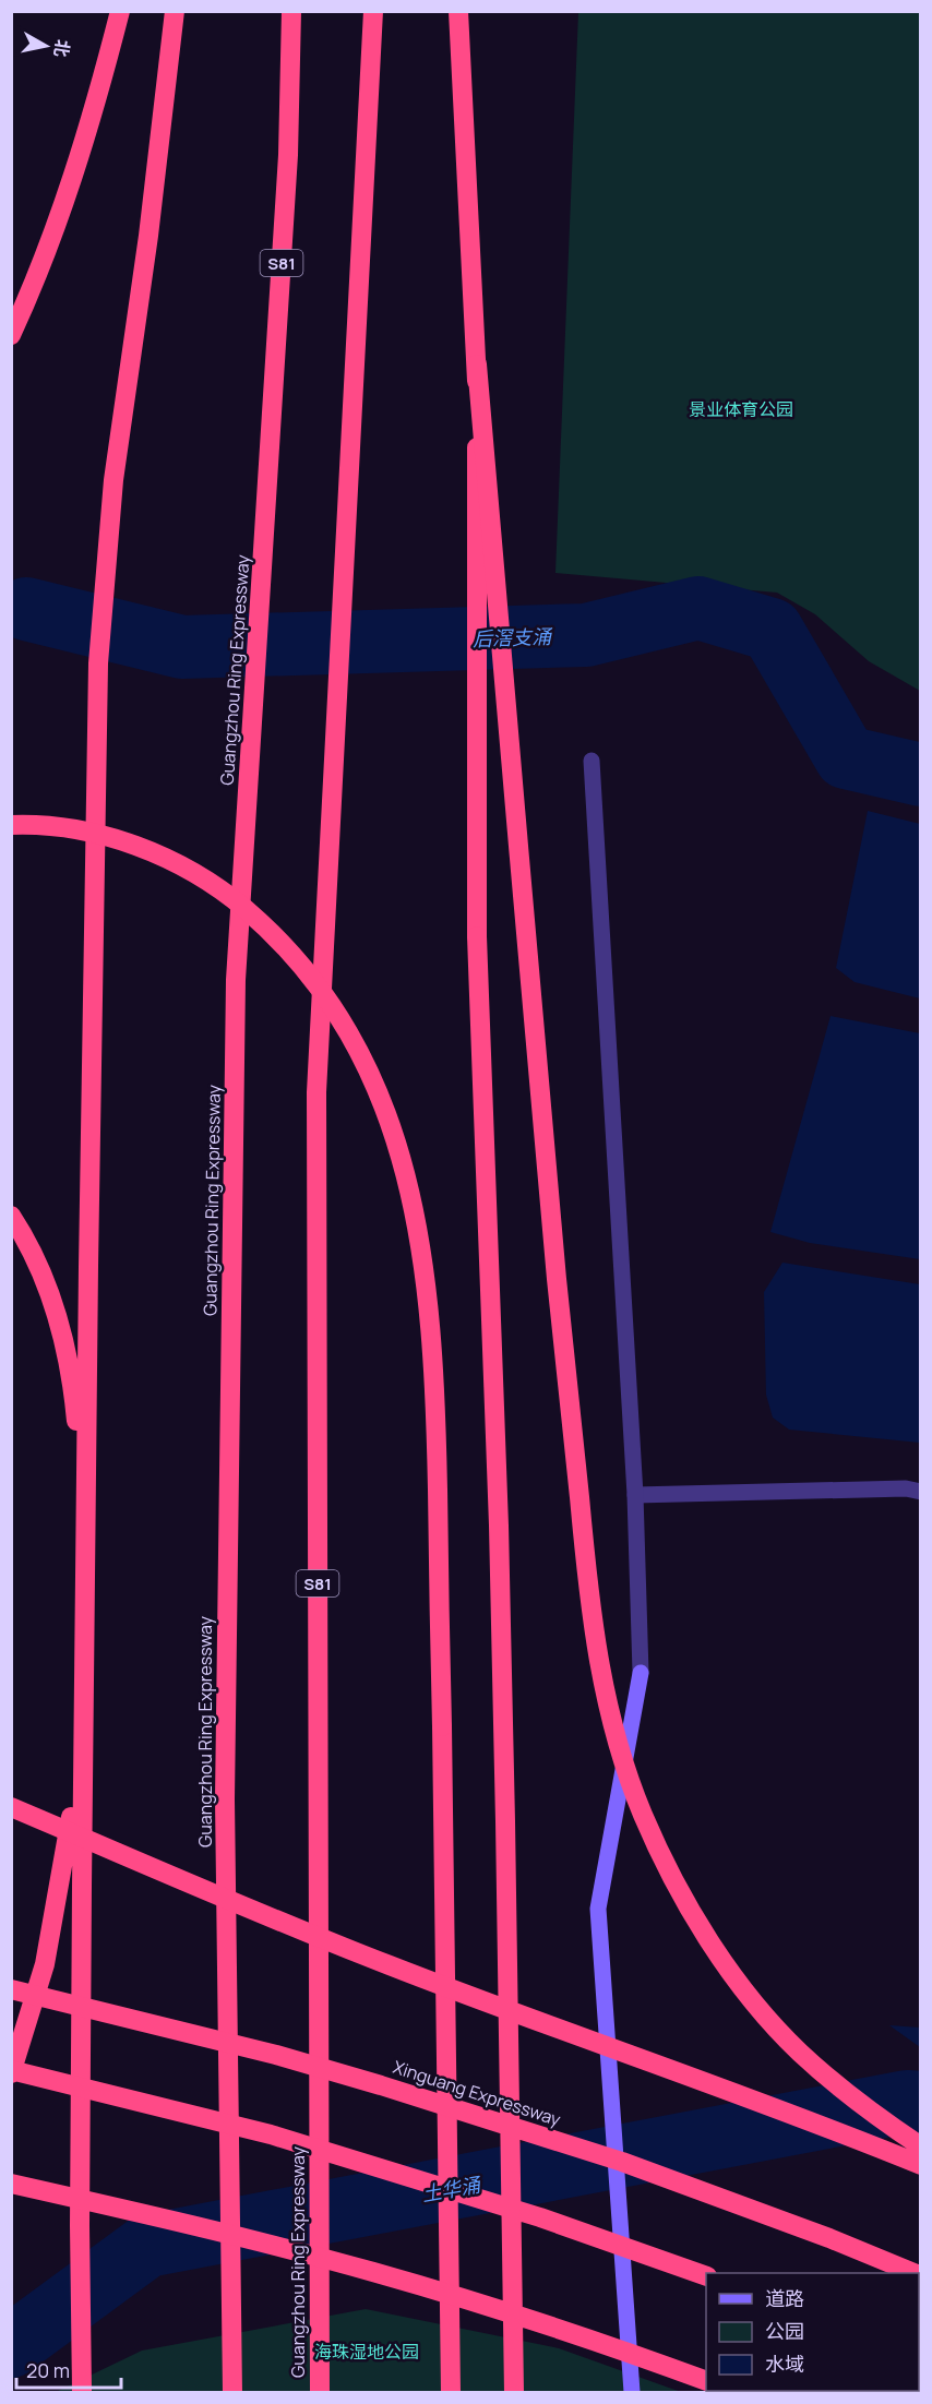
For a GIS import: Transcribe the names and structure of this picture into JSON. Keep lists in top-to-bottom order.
{
  "streets": {
    "highway": ["S81", "Guangzhou Ring Expressway", "Xinguang Expressway"]
  },
  "water": ["后滘支涌", "土华涌"],
  "parks": ["景业体育公园", "海珠湿地公园"],
  "legend": ["道路", "公园", "水域"],
  "scale_bar": "20 m",
  "north": "right"
}
